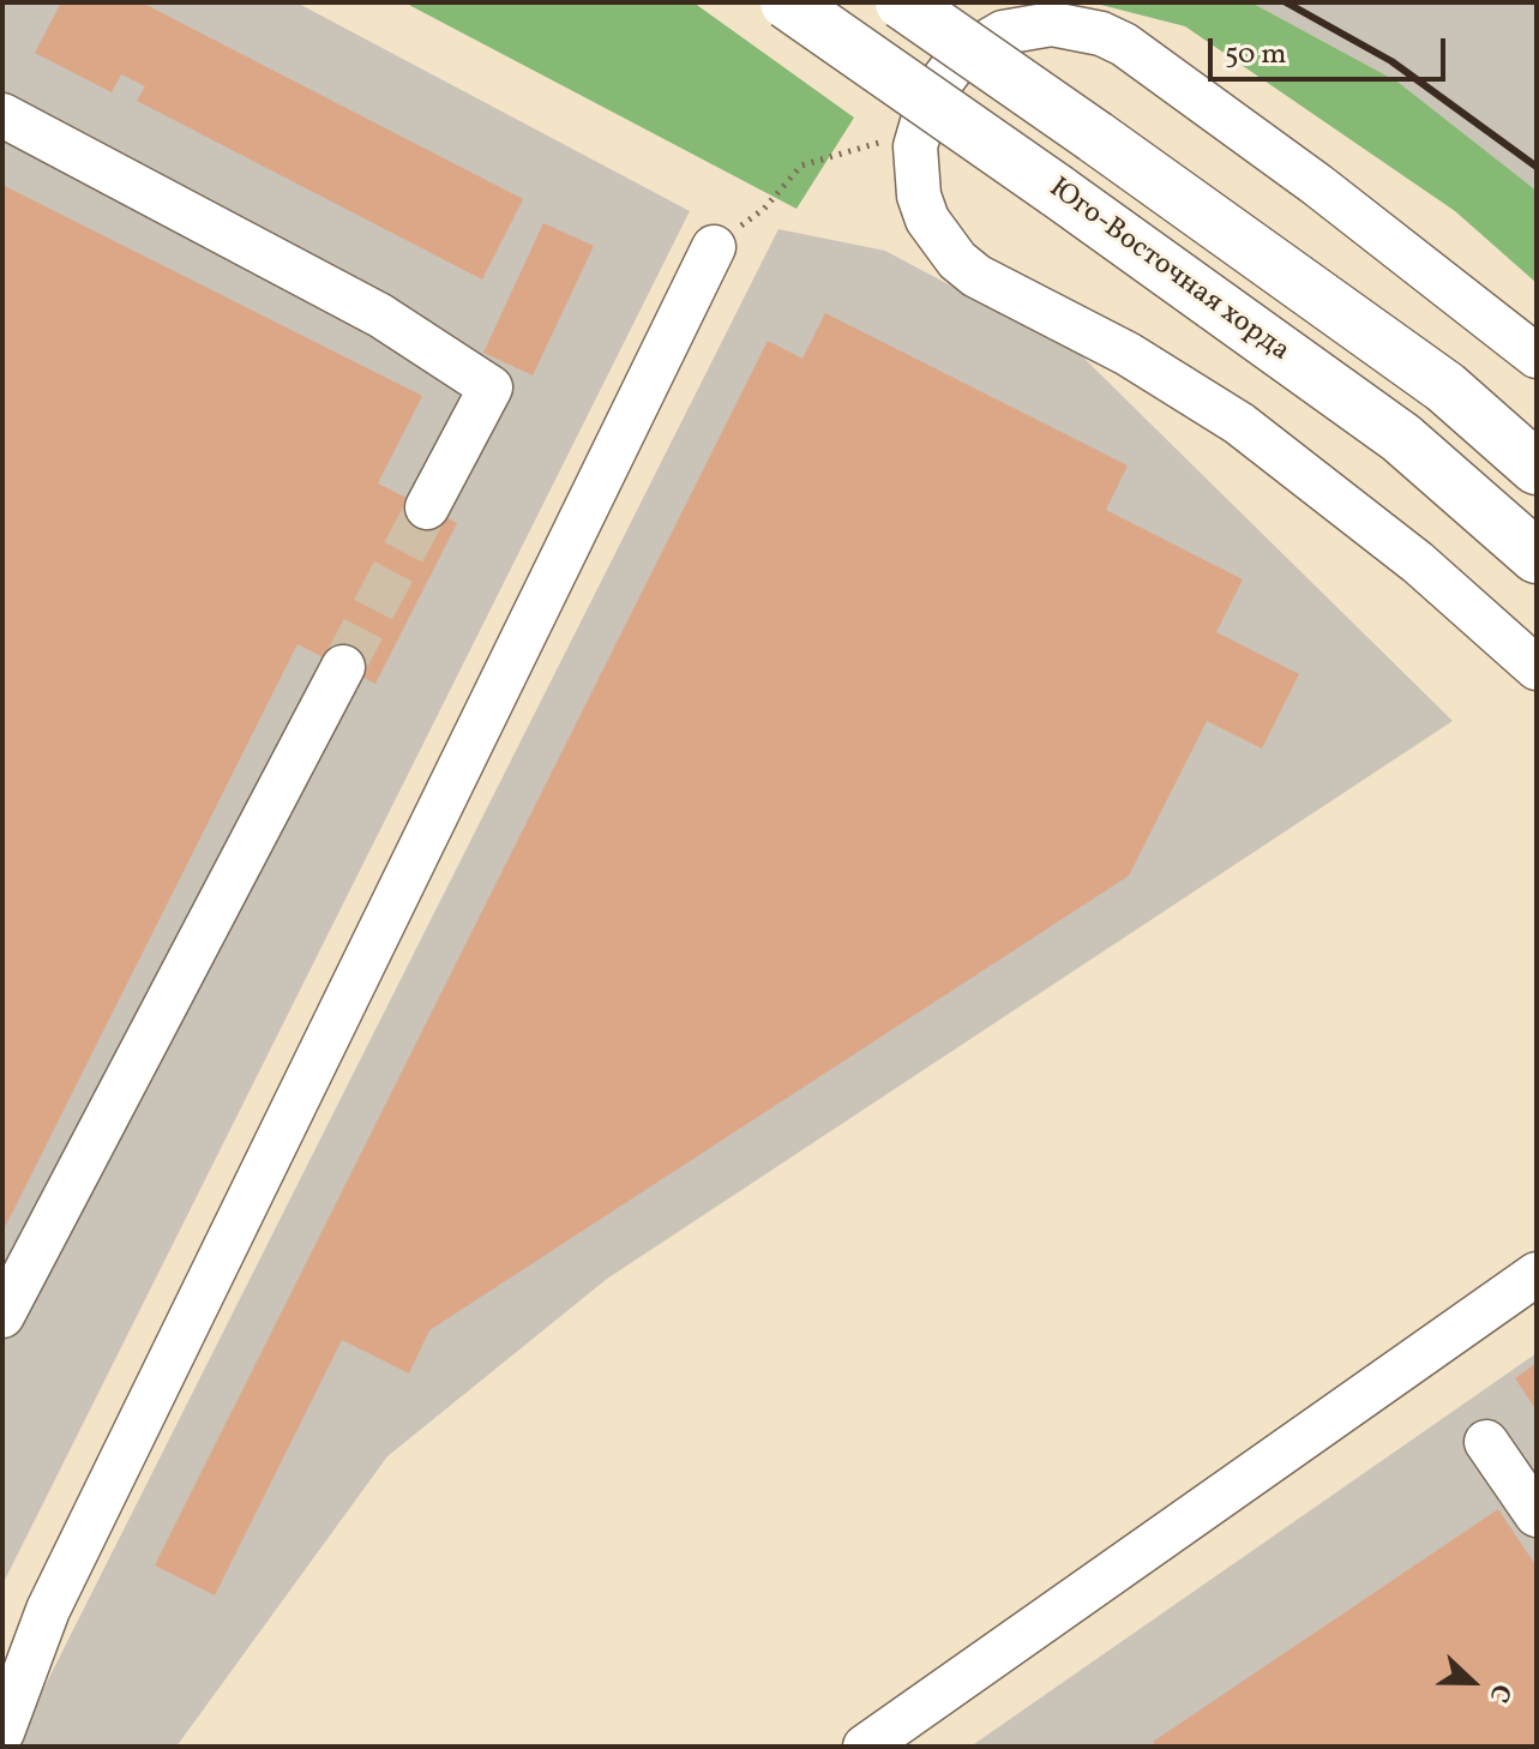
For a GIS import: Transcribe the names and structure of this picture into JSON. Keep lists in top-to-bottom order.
{
  "streets": {
    "main road": ["Юго-Восточная хорда"]
  },
  "scale_bar": "50 m",
  "north": "right"
}
